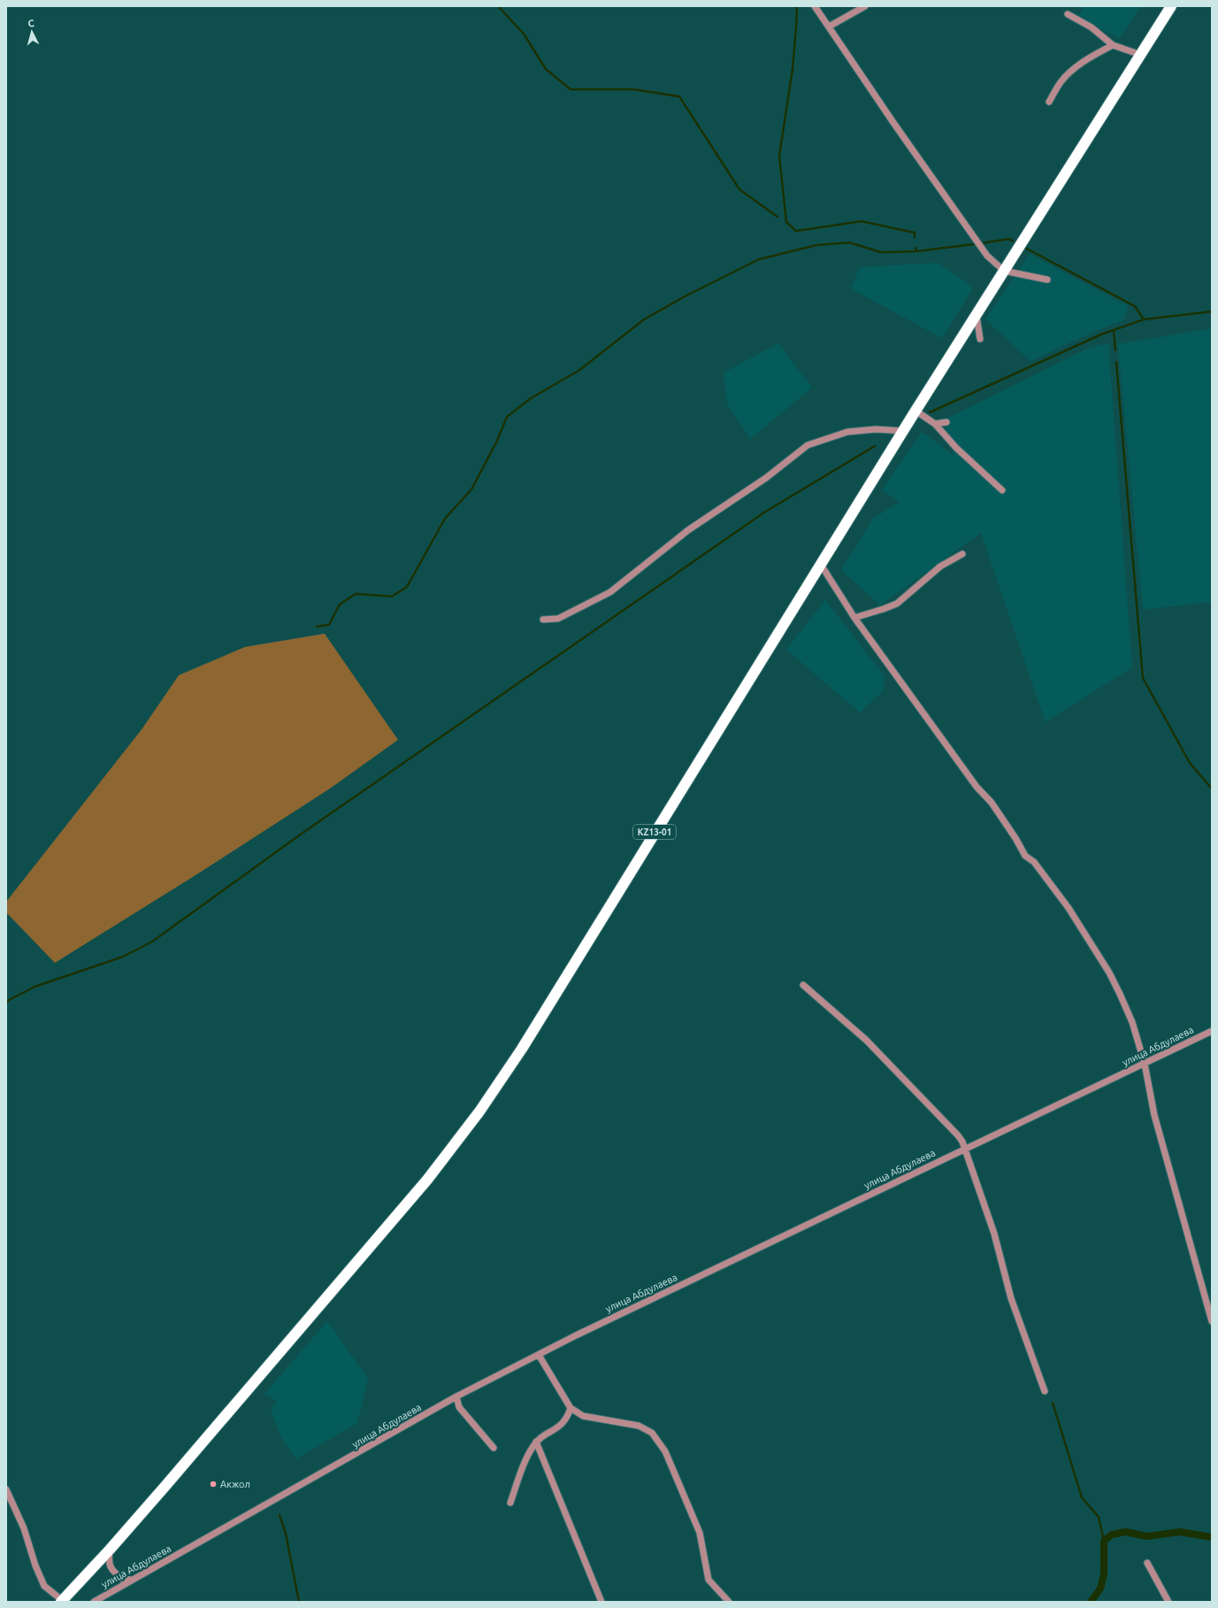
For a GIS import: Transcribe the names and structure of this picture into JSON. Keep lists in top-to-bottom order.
{
  "streets": {
    "highway": ["KZ13-01"],
    "street": ["улица Абдулаева"]
  },
  "places": ["Акжол"],
  "north": "top"
}
